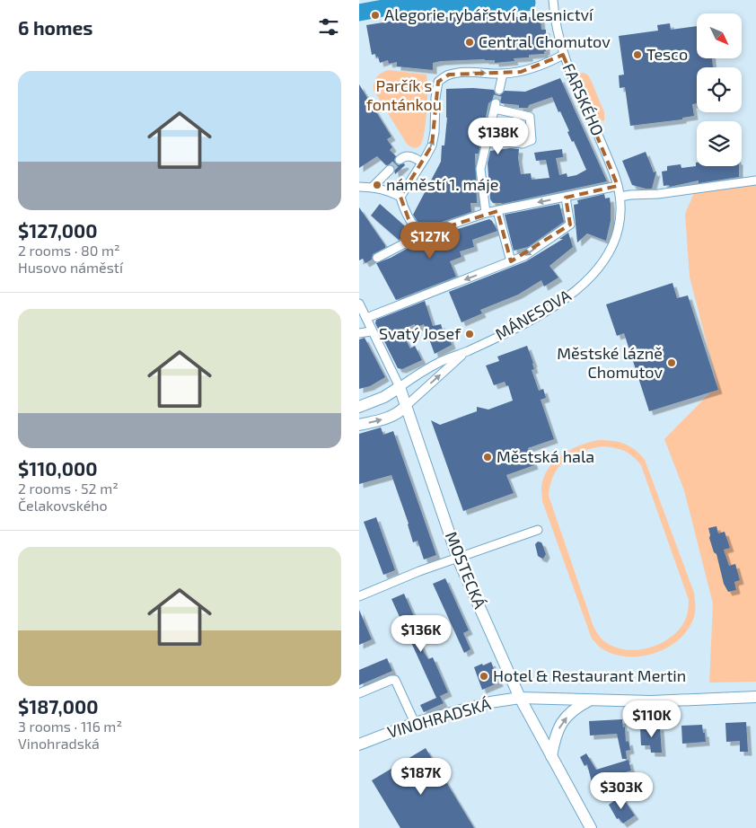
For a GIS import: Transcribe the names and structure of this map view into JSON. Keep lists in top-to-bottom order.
{
  "streets": {
    "street": [
      "FARSKÉHO",
      "MÁNESOVA",
      "MOSTECKÁ",
      "VINOHRADSKÁ"
    ]
  },
  "crossings": [
    ["FARSKÉHO", "MÁNESOVA"],
    ["MÁNESOVA", "MOSTECKÁ"],
    ["MOSTECKÁ", "VINOHRADSKÁ"]
  ],
  "parks": ["Parčík s fontánkou"],
  "places": [
    "Alegorie rybářství a lesnictví",
    "Central Chomutov",
    "Tesco",
    "náměstí 1. máje",
    "Svatý Josef",
    "Městské lázně Chomutov",
    "Městská hala",
    "Hotel & Restaurant Mertin"
  ],
  "north": "bottom right",
  "page": {
    "heading": "6 homes",
    "list": [
      {
        "name": "$127,000",
        "note": "2 rooms · 80 m² · Husovo náměstí"
      },
      {
        "name": "$110,000",
        "note": "2 rooms · 52 m² · Čelakovského"
      },
      {
        "name": "$187,000",
        "note": "3 rooms · 116 m² · Vinohradská"
      }
    ],
    "price": [
      "$138K",
      "$127K",
      "$136K",
      "$110K",
      "$187K",
      "$303K"
    ]
  }
}
